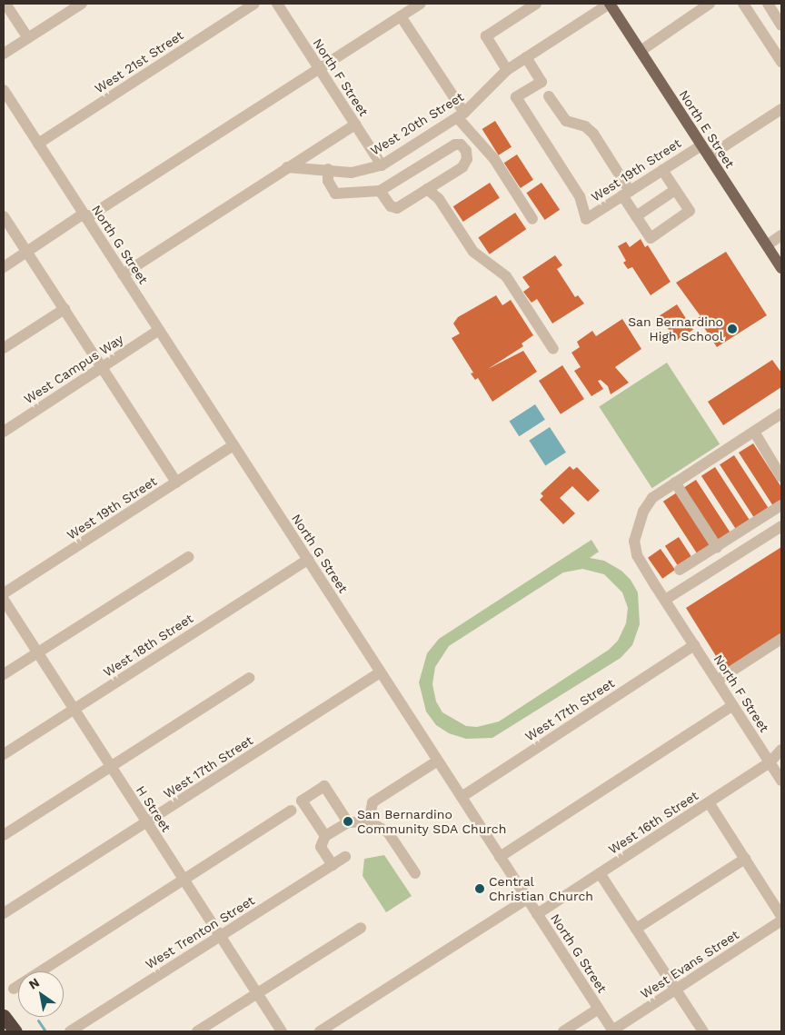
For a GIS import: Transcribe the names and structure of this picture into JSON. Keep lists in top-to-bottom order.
{
  "streets": {
    "main road": ["North E Street"],
    "street": [
      "West 21st Street",
      "North F Street",
      "West 20th Street",
      "West 19th Street",
      "North G Street",
      "West Campus Way",
      "West 18th Street",
      "West 17th Street",
      "H Street",
      "West 16th Street",
      "West Trenton Street",
      "West Evans Street"
    ]
  },
  "crossings": [
    ["West 21st Street", "North G Street"],
    ["North F Street", "West 20th Street"],
    ["North F Street", "West 17th Street"],
    ["North F Street", "West 16th Street"],
    ["West 20th Street", "North E Street"],
    ["West 20th Street", "West 19th Street"],
    ["North E Street", "West 19th Street"],
    ["West 19th Street", "North G Street"],
    ["North G Street", "West Campus Way"],
    ["North G Street", "West 18th Street"],
    ["North G Street", "West 17th Street"],
    ["North G Street", "West 16th Street"],
    ["North G Street", "West Evans Street"],
    ["West 18th Street", "H Street"],
    ["West 17th Street", "H Street"],
    ["H Street", "West Trenton Street"]
  ],
  "places": ["San Bernardino High School", "San Bernardino Community SDA Church", "Central Christian Church"],
  "north": "top left"
}
